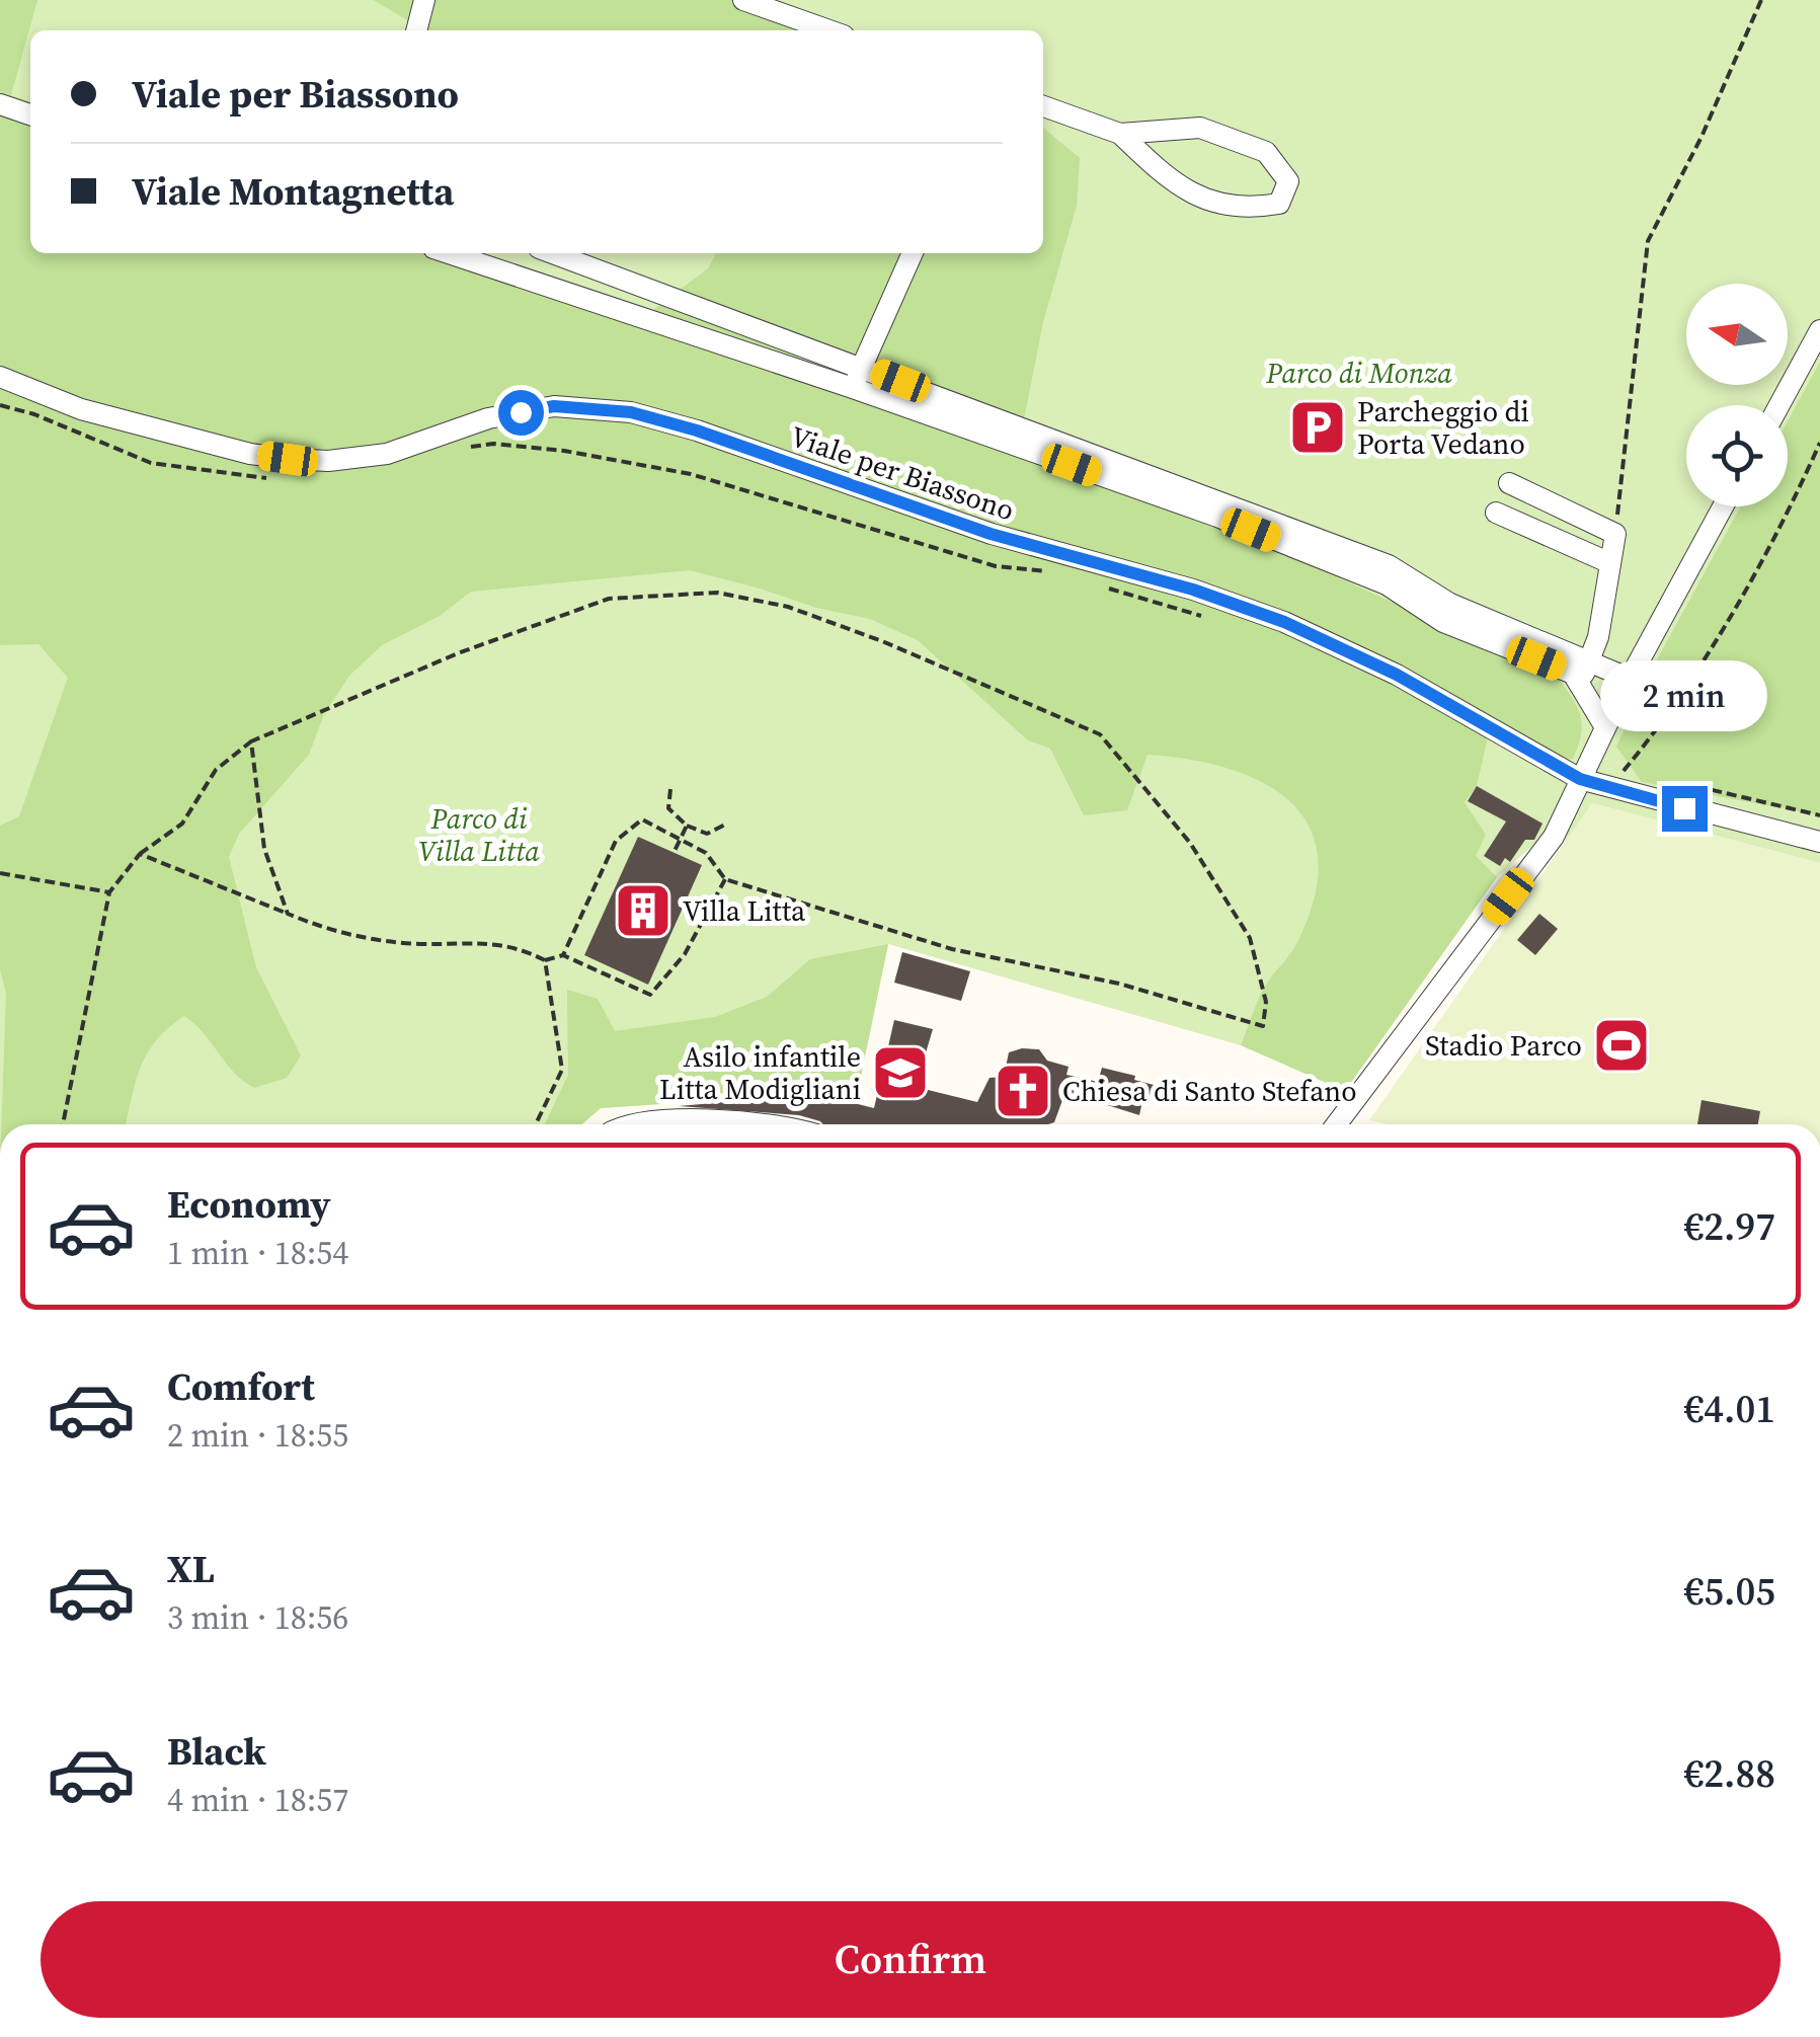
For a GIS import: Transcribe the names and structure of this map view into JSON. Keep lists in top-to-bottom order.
{
  "streets": {
    "street": ["Viale per Biassono"]
  },
  "parks": ["Parco di Monza", "Parco di Villa Litta"],
  "places": {
    "parking": ["Parcheggio di Porta Vedano"],
    "building": ["Villa Litta"],
    "sports": ["Stadio Parco"],
    "school or university": ["Asilo infantile Litta Modigliani"],
    "church": ["Chiesa di Santo Stefano"]
  },
  "north": "left",
  "page": {
    "banner": ["Viale per Biassono", "Viale Montagnetta"],
    "bubble": "2 min",
    "list": [
      {
        "name": "Economy",
        "note": "1 min · 18:54",
        "value": "€2.97"
      },
      {
        "name": "Comfort",
        "note": "2 min · 18:55",
        "value": "€4.01"
      },
      {
        "name": "XL",
        "note": "3 min · 18:56",
        "value": "€5.05"
      },
      {
        "name": "Black",
        "note": "4 min · 18:57",
        "value": "€2.88"
      }
    ],
    "buttons": "Confirm"
  }
}
